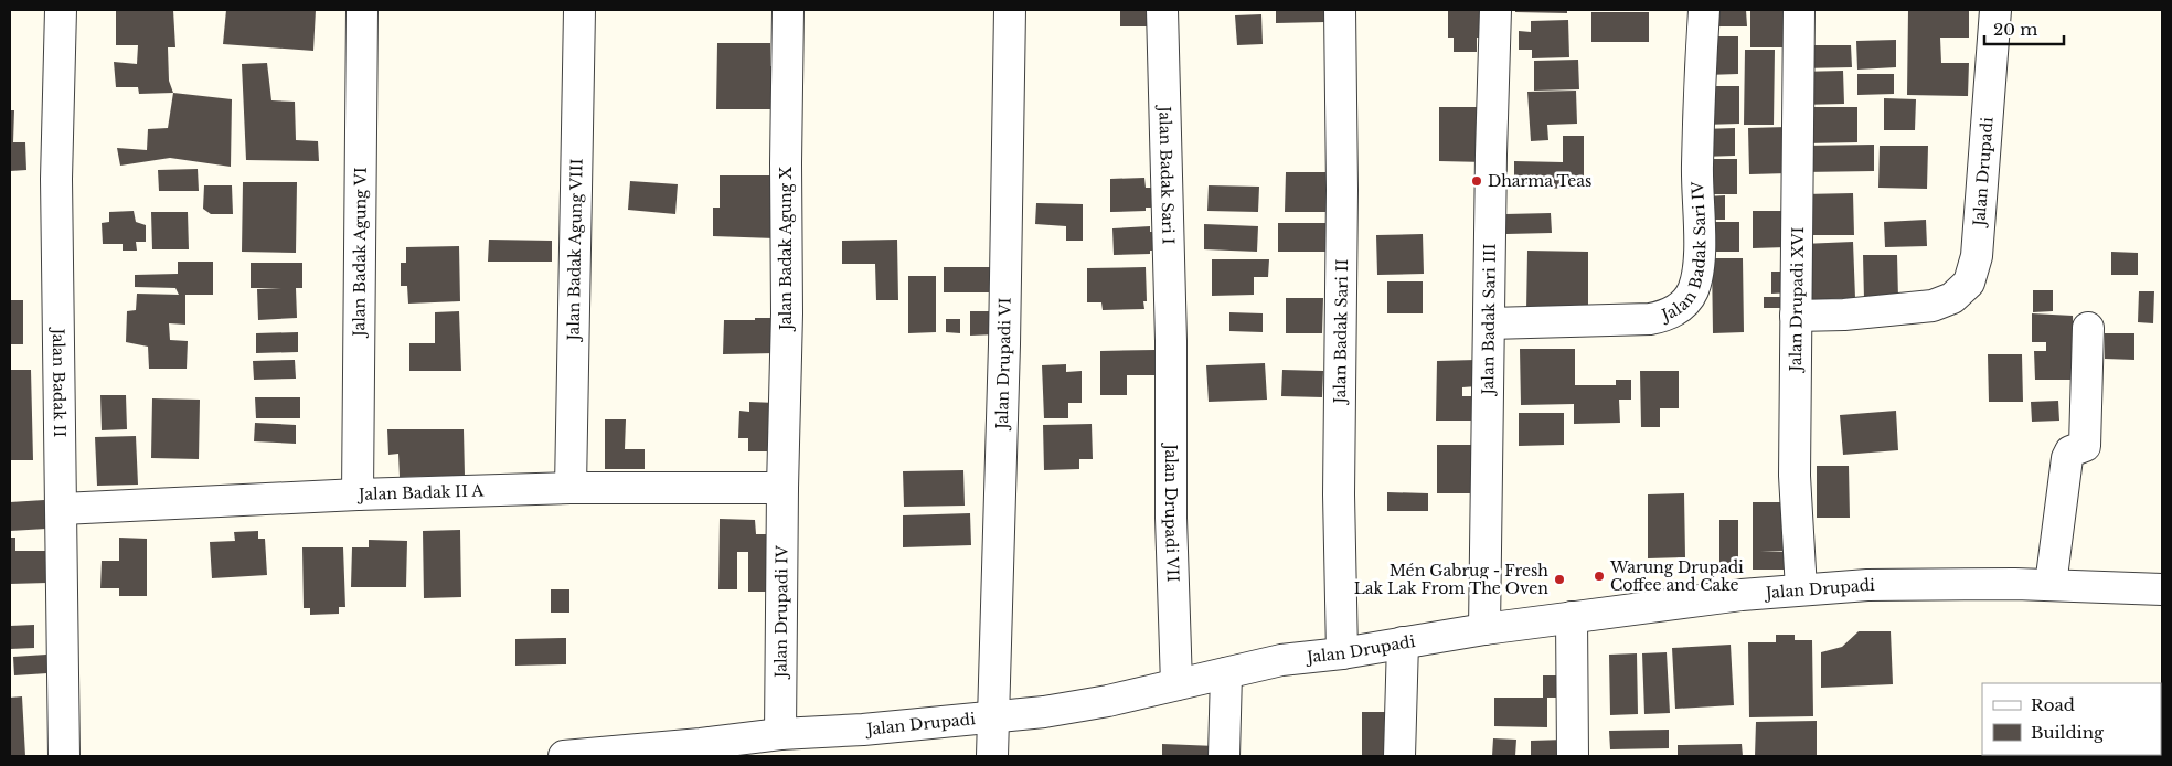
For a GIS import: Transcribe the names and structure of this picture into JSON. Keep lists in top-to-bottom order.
{
  "streets": {
    "street": [
      "Jalan Drupadi",
      "Jalan Badak Sari I",
      "Jalan Badak Sari IV",
      "Jalan Badak Agung X",
      "Jalan Badak Agung VIII",
      "Jalan Badak Agung VI",
      "Jalan Drupadi XVI",
      "Jalan Badak Sari III",
      "Jalan Badak Sari II",
      "Jalan Drupadi VI",
      "Jalan Badak II",
      "Jalan Badak II A",
      "Jalan Drupadi VII",
      "Jalan Drupadi IV"
    ]
  },
  "crossings": [
    ["Jalan Drupadi", "Jalan Drupadi XVI"],
    ["Jalan Drupadi", "Jalan Badak Sari III"],
    ["Jalan Drupadi", "Jalan Badak Sari II"],
    ["Jalan Drupadi", "Jalan Drupadi VI"],
    ["Jalan Drupadi", "Jalan Drupadi VII"],
    ["Jalan Drupadi", "Jalan Drupadi IV"],
    ["Jalan Badak Sari I", "Jalan Drupadi VII"],
    ["Jalan Badak Sari IV", "Jalan Badak Sari III"],
    ["Jalan Badak Agung X", "Jalan Badak II A"],
    ["Jalan Badak Agung X", "Jalan Drupadi IV"],
    ["Jalan Badak Agung VIII", "Jalan Badak II A"],
    ["Jalan Badak Agung VI", "Jalan Badak II A"],
    ["Jalan Badak II", "Jalan Badak II A"],
    ["Jalan Badak II A", "Jalan Drupadi IV"]
  ],
  "places": ["Dharma Teas", "Warung Drupadi Coffee and Cake", "Mén Gabrug - Fresh Lak Lak From The Oven"],
  "legend": ["Road", "Building"],
  "scale_bar": "20 m"
}
